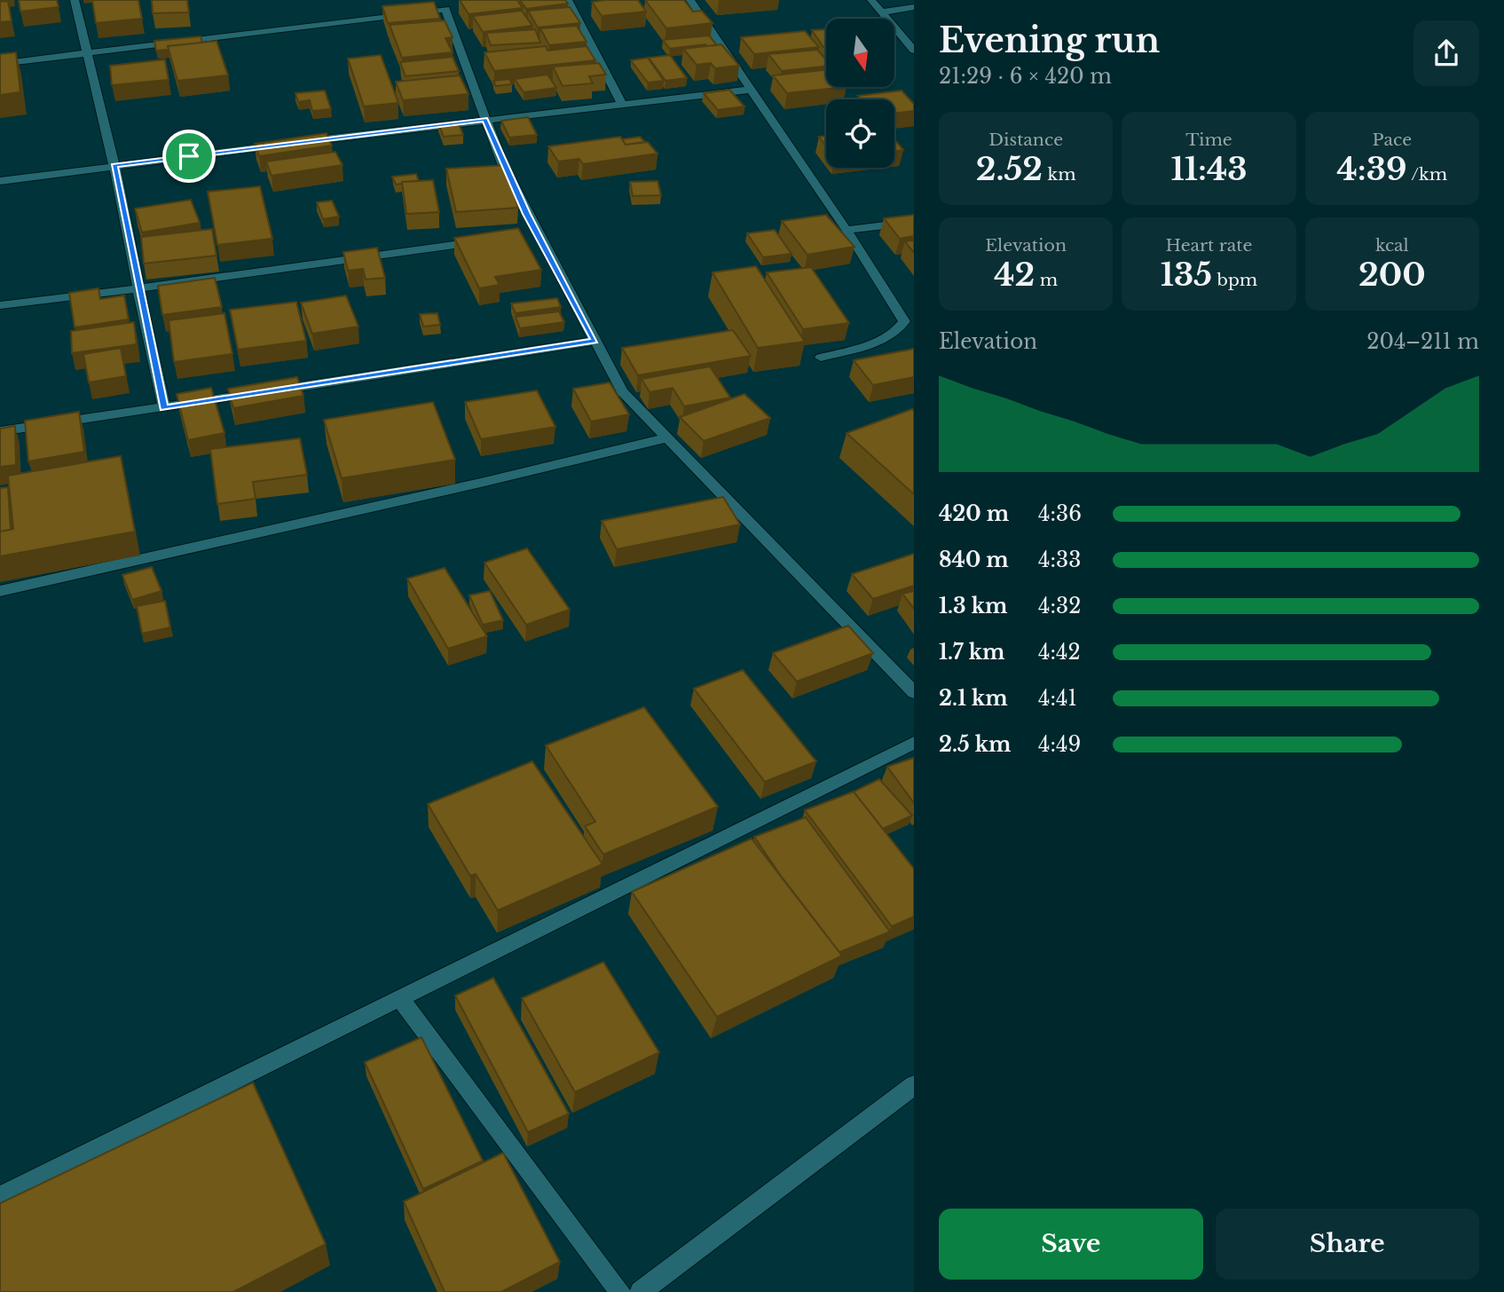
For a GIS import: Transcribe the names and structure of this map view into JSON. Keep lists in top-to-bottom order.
{
  "north": "bottom",
  "page": {
    "heading": ["Evening run", "21:29 · 6 × 420 m"],
    "stats": [
      ["Distance", "2.52 km"],
      ["Time", "11:43"],
      ["Pace", "4:39 /km"],
      ["Elevation", "42 m"],
      ["Heart rate", "135 bpm"],
      ["kcal", "200"]
    ],
    "chart": ["Elevation", "204–211 m"],
    "list": [
      {
        "name": "420 m",
        "note": "4:36"
      },
      {
        "name": "840 m",
        "note": "4:33"
      },
      {
        "name": "1.3 km",
        "note": "4:32"
      },
      {
        "name": "1.7 km",
        "note": "4:42"
      },
      {
        "name": "2.1 km",
        "note": "4:41"
      },
      {
        "name": "2.5 km",
        "note": "4:49"
      }
    ],
    "buttons": ["Save", "Share"]
  }
}
